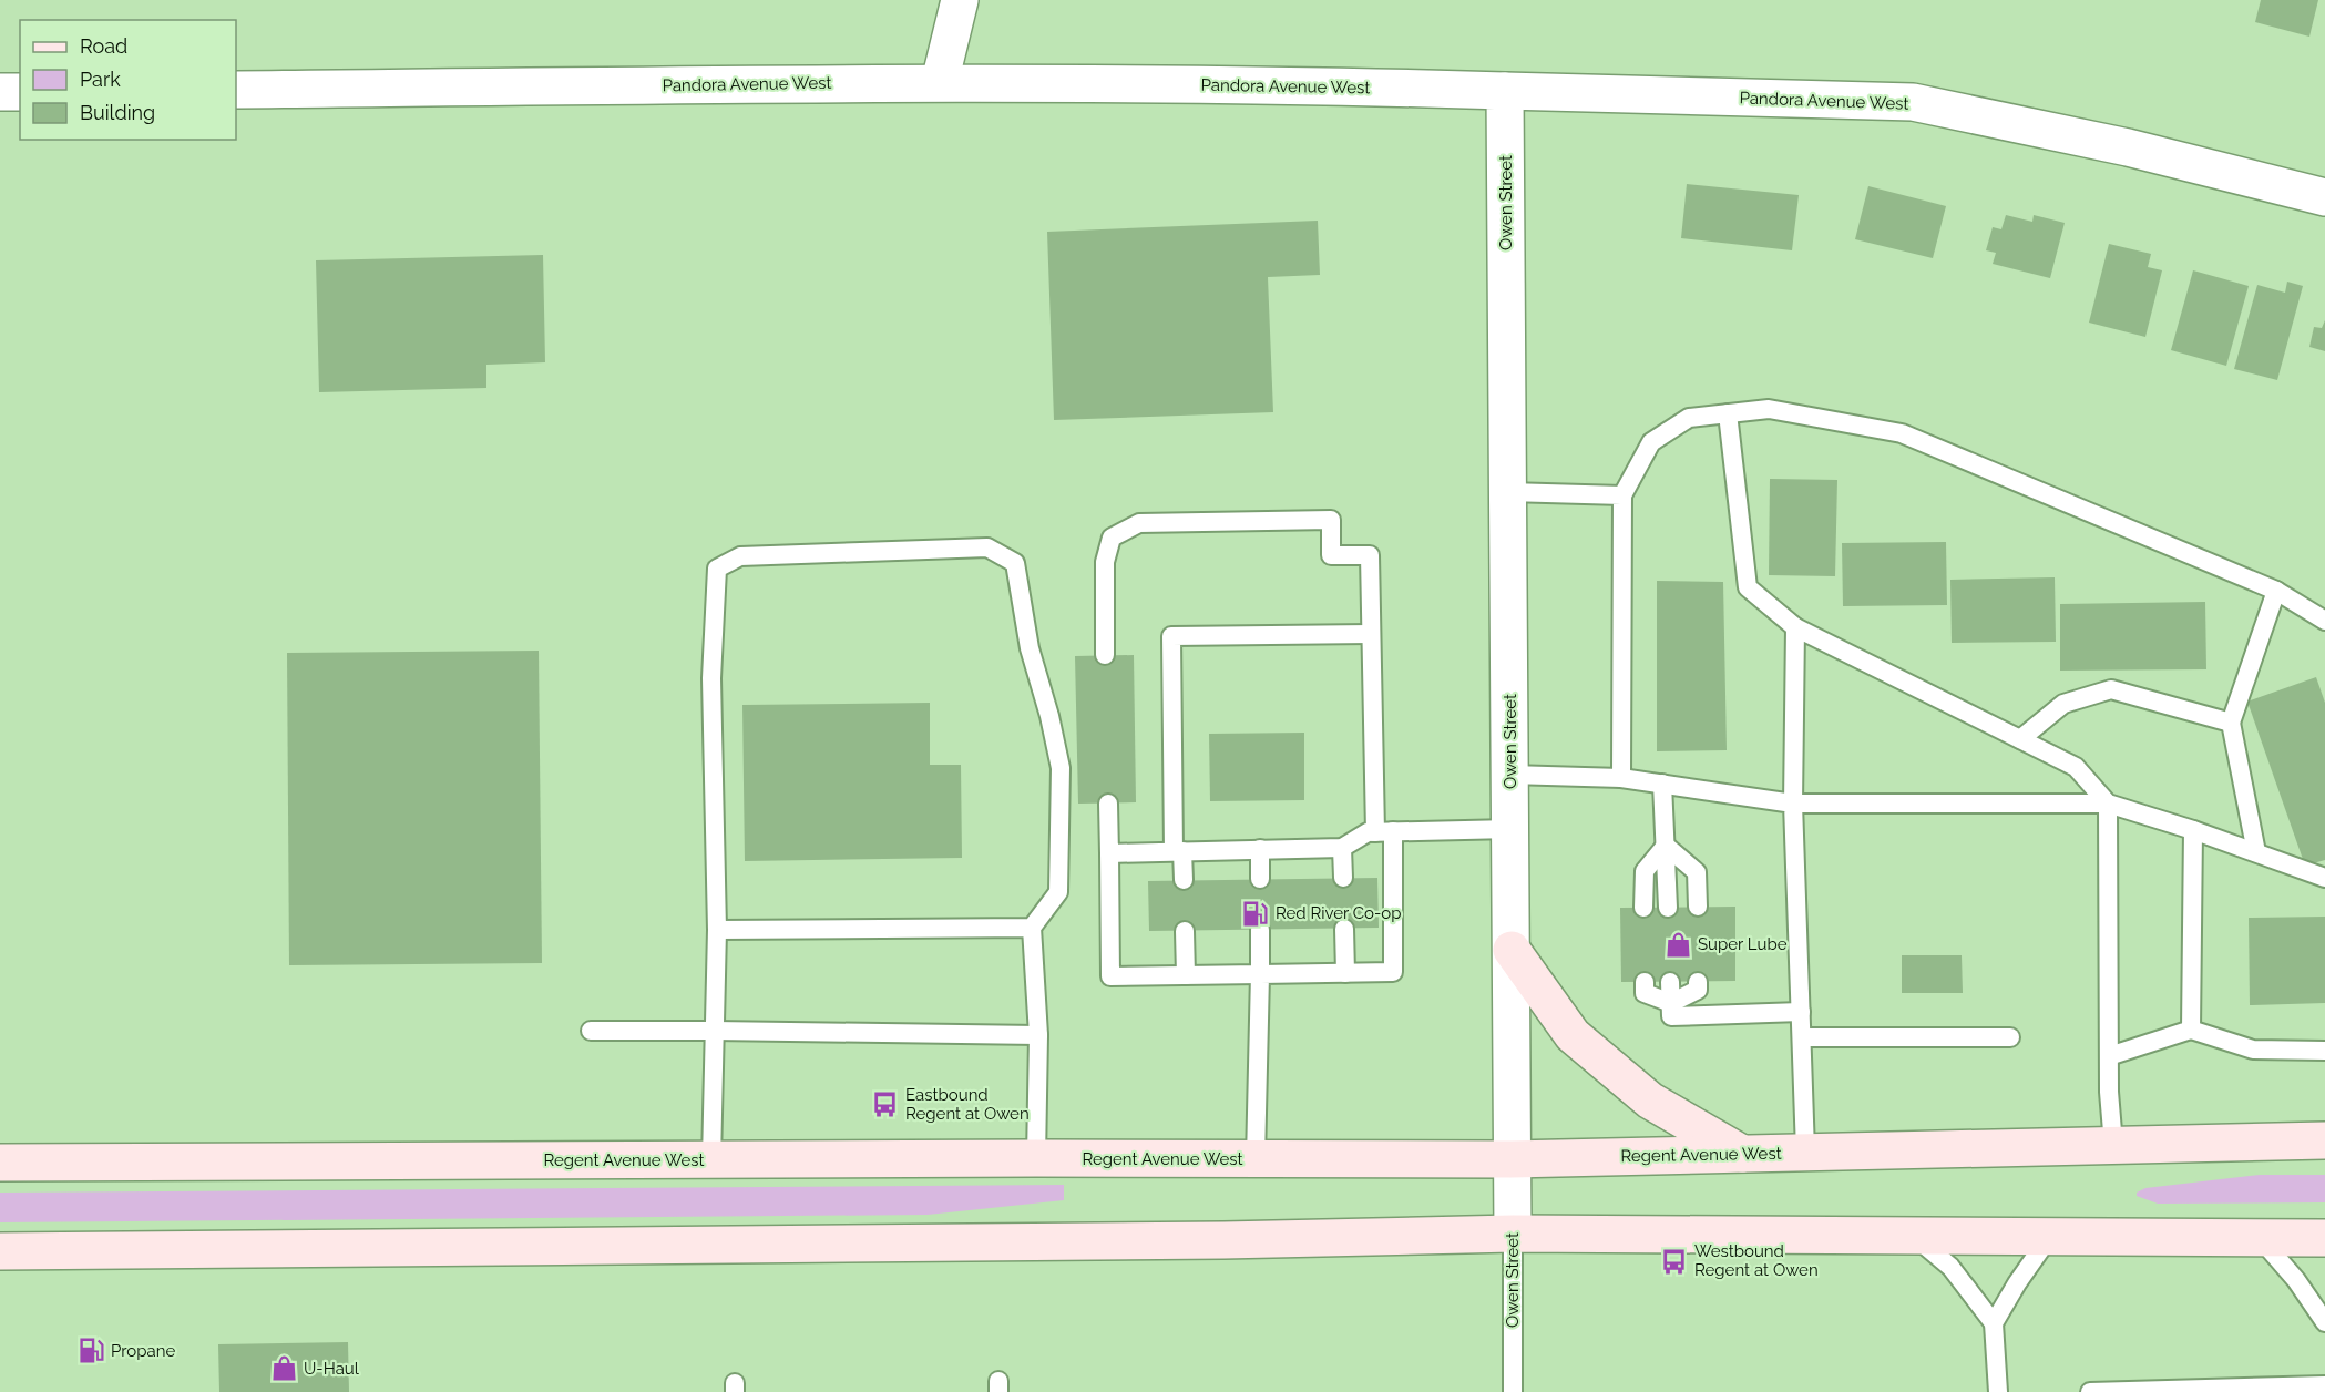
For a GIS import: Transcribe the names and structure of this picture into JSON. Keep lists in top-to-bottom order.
{
  "streets": {
    "main road": ["Regent Avenue West"],
    "street": ["Pandora Avenue West", "Owen Street"]
  },
  "crossings": [
    ["Pandora Avenue West", "Owen Street"],
    ["Owen Street", "Regent Avenue West"]
  ],
  "places": {
    "fuel station": ["Red River Co-op", "Propane"],
    "shop": ["Super Lube", "U-Haul"],
    "bus stop": ["Eastbound Regent at Owen", "Westbound Regent at Owen"]
  },
  "legend": ["Road", "Park", "Building"]
}
